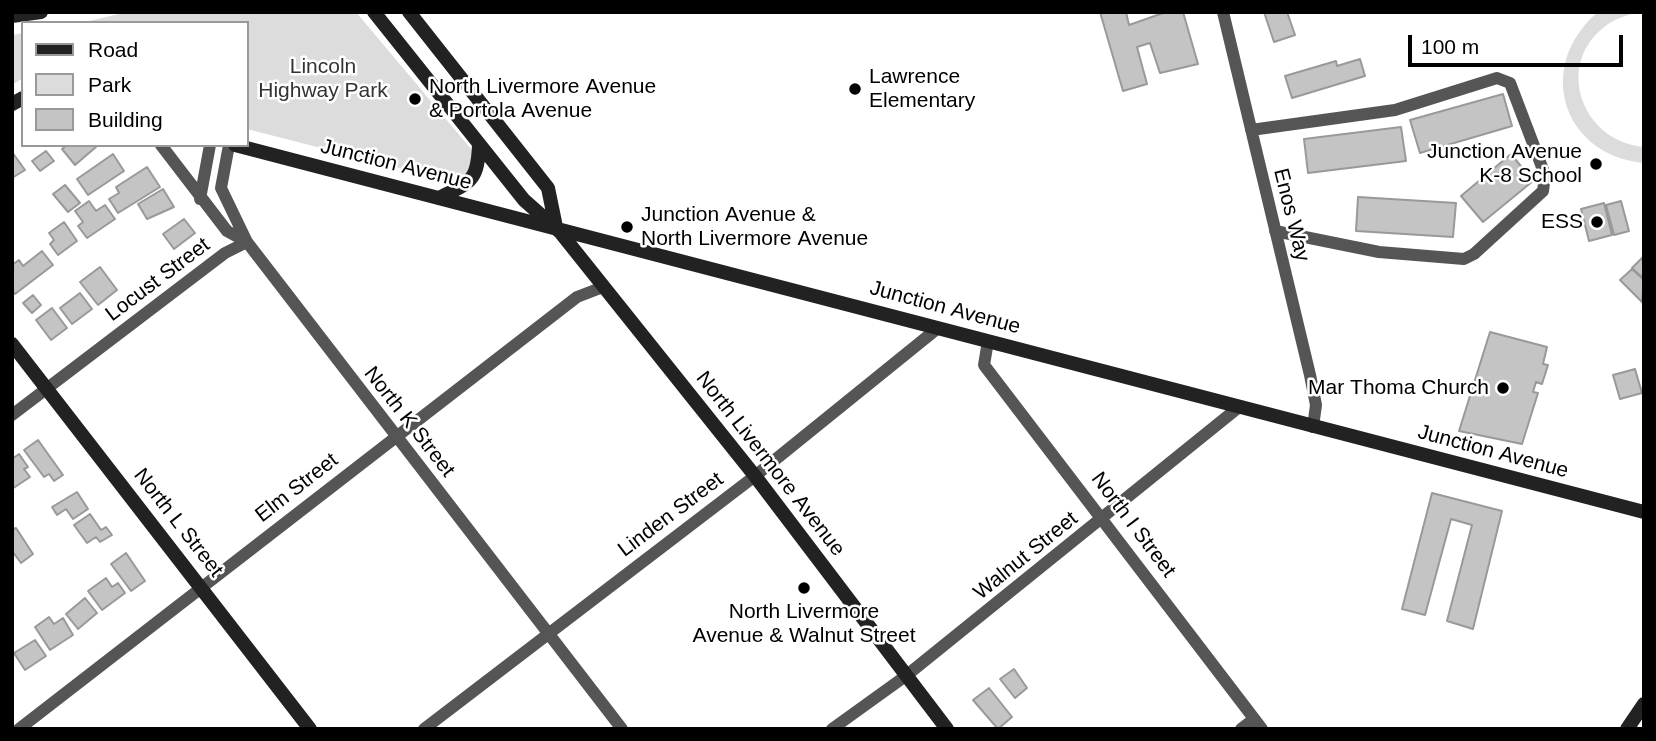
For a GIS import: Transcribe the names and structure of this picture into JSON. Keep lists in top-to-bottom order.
{
  "streets": {
    "street": [
      "Junction Avenue",
      "Enos Way",
      "Locust Street",
      "North K Street",
      "North Livermore Avenue",
      "Elm Street",
      "Linden Street",
      "North L Street",
      "North I Street",
      "Walnut Street"
    ]
  },
  "crossings": [
    ["Junction Avenue", "Enos Way"],
    ["Junction Avenue", "North Livermore Avenue"],
    ["Junction Avenue", "Linden Street"],
    ["Junction Avenue", "North I Street"],
    ["Junction Avenue", "Walnut Street"],
    ["Locust Street", "North K Street"],
    ["Locust Street", "North L Street"],
    ["North K Street", "Elm Street"],
    ["North K Street", "Linden Street"],
    ["North Livermore Avenue", "Elm Street"],
    ["North Livermore Avenue", "Linden Street"],
    ["North Livermore Avenue", "Walnut Street"],
    ["Elm Street", "North L Street"],
    ["North I Street", "Walnut Street"]
  ],
  "parks": ["Lincoln Highway Park"],
  "places": [
    "Lawrence Elementary",
    "North Livermore Avenue & Portola Avenue",
    "Junction Avenue K-8 School",
    "ESS",
    "Junction Avenue & North Livermore Avenue",
    "Mar Thoma Church",
    "North Livermore Avenue & Walnut Street"
  ],
  "legend": ["Road", "Park", "Building"],
  "scale_bar": "100 m"
}
